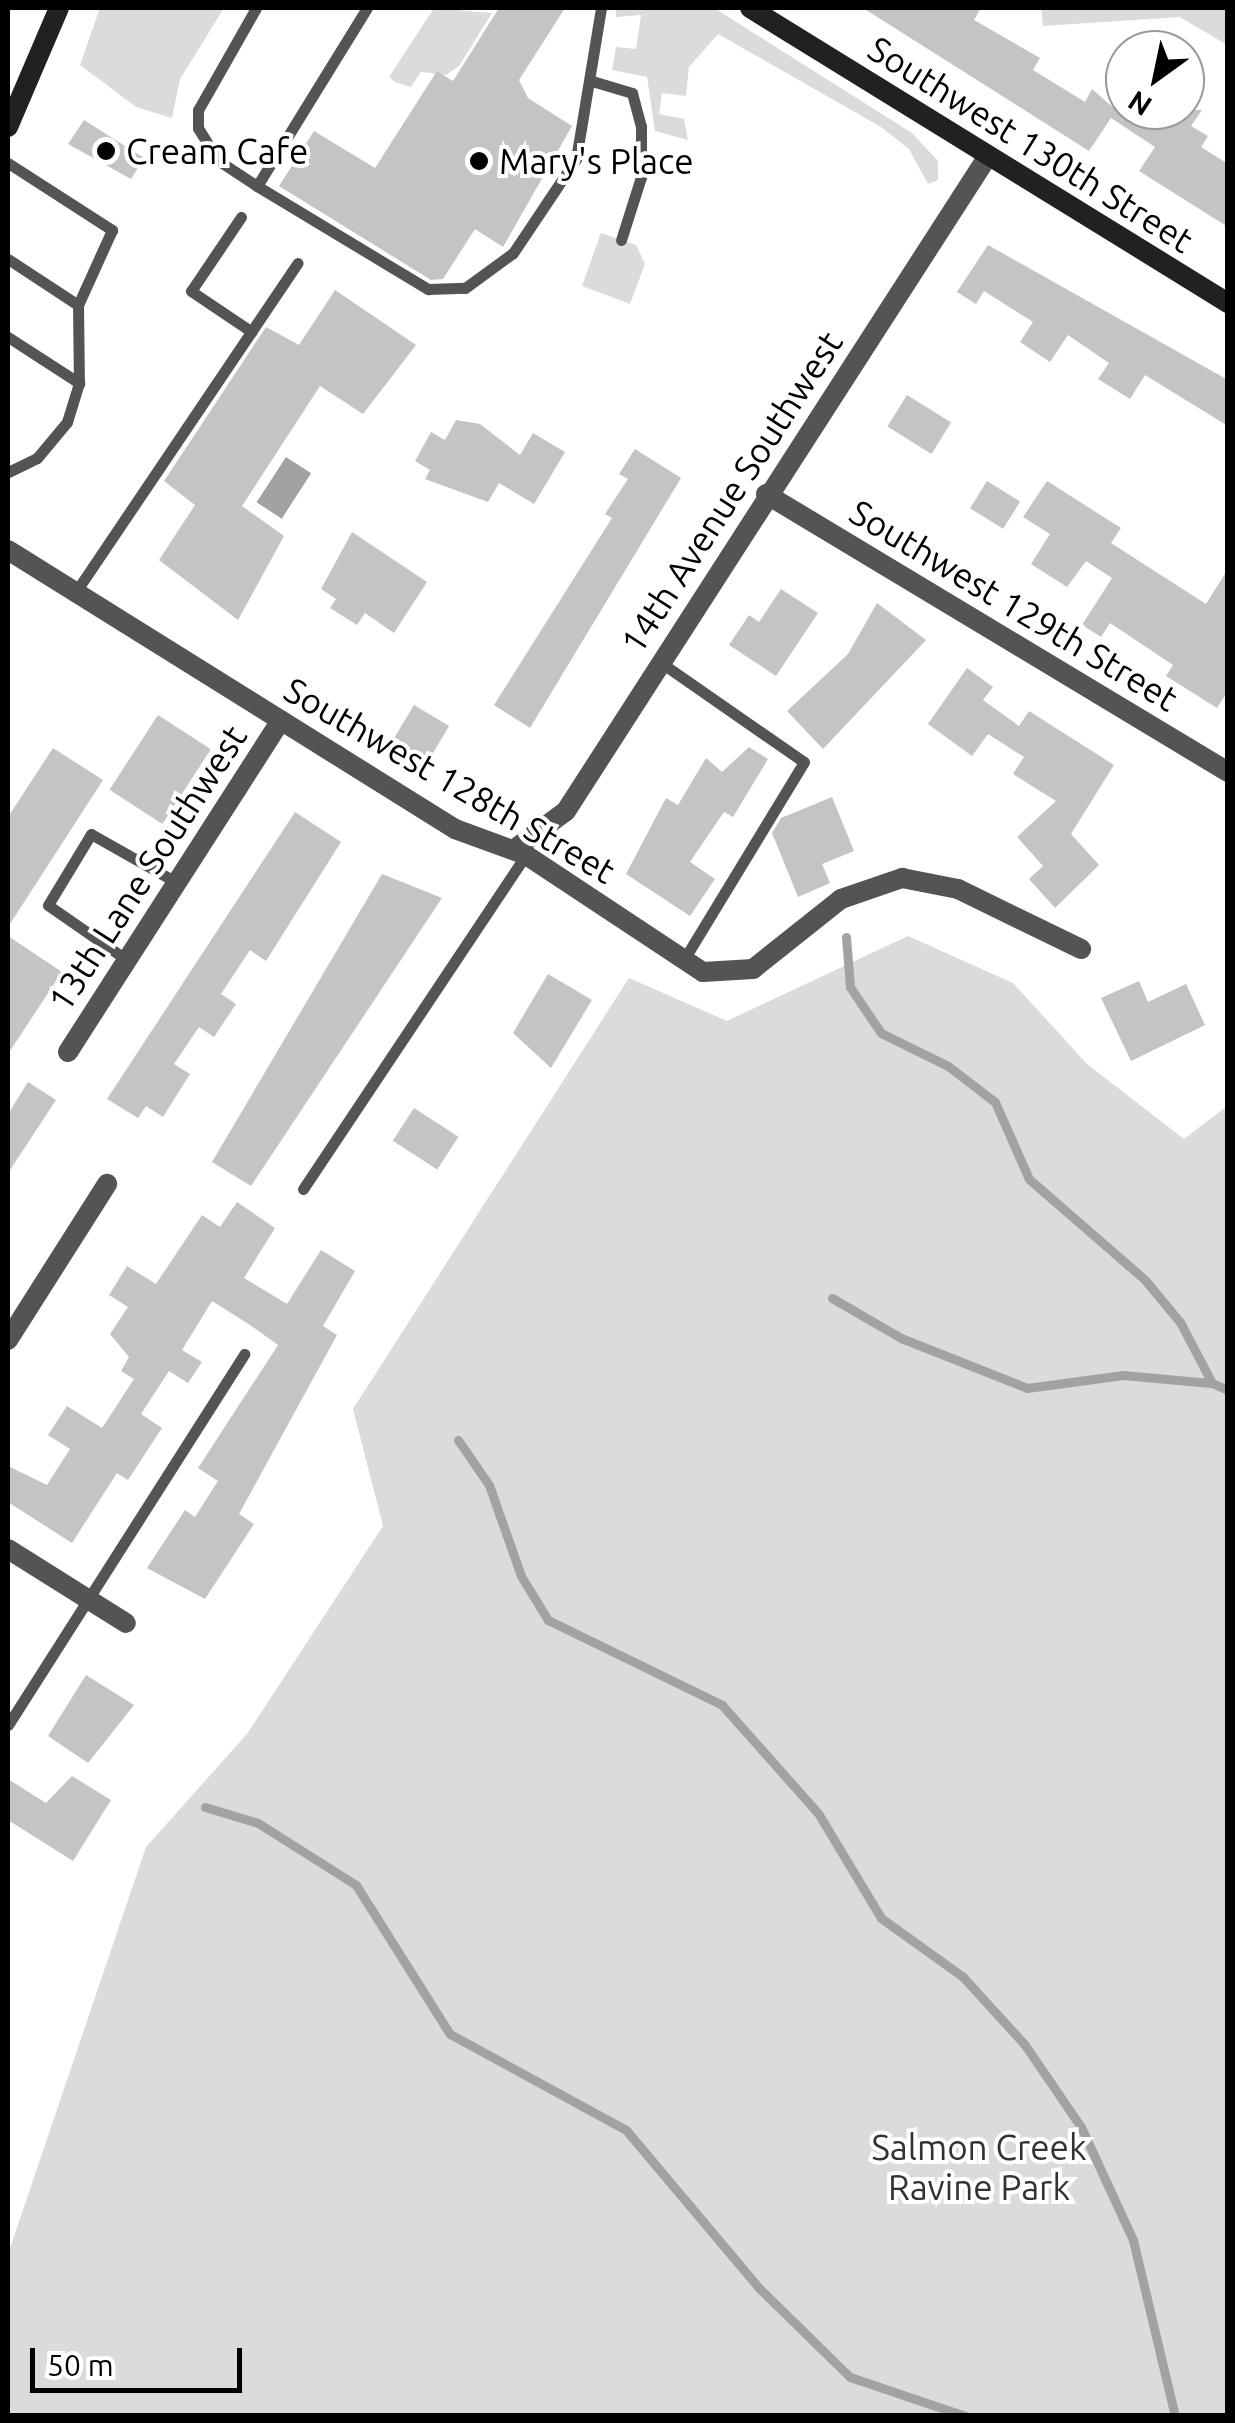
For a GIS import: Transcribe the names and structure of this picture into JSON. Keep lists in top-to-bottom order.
{
  "streets": {
    "street": [
      "Southwest 130th Street",
      "14th Avenue Southwest",
      "Southwest 129th Street",
      "Southwest 128th Street",
      "13th Lane Southwest"
    ]
  },
  "crossings": [
    ["Southwest 130th Street", "14th Avenue Southwest"],
    ["14th Avenue Southwest", "Southwest 129th Street"],
    ["14th Avenue Southwest", "Southwest 128th Street"],
    ["Southwest 128th Street", "13th Lane Southwest"]
  ],
  "parks": ["Salmon Creek Ravine Park"],
  "places": ["Cream Cafe", "Mary's Place"],
  "scale_bar": "50 m",
  "north": "bottom left"
}
